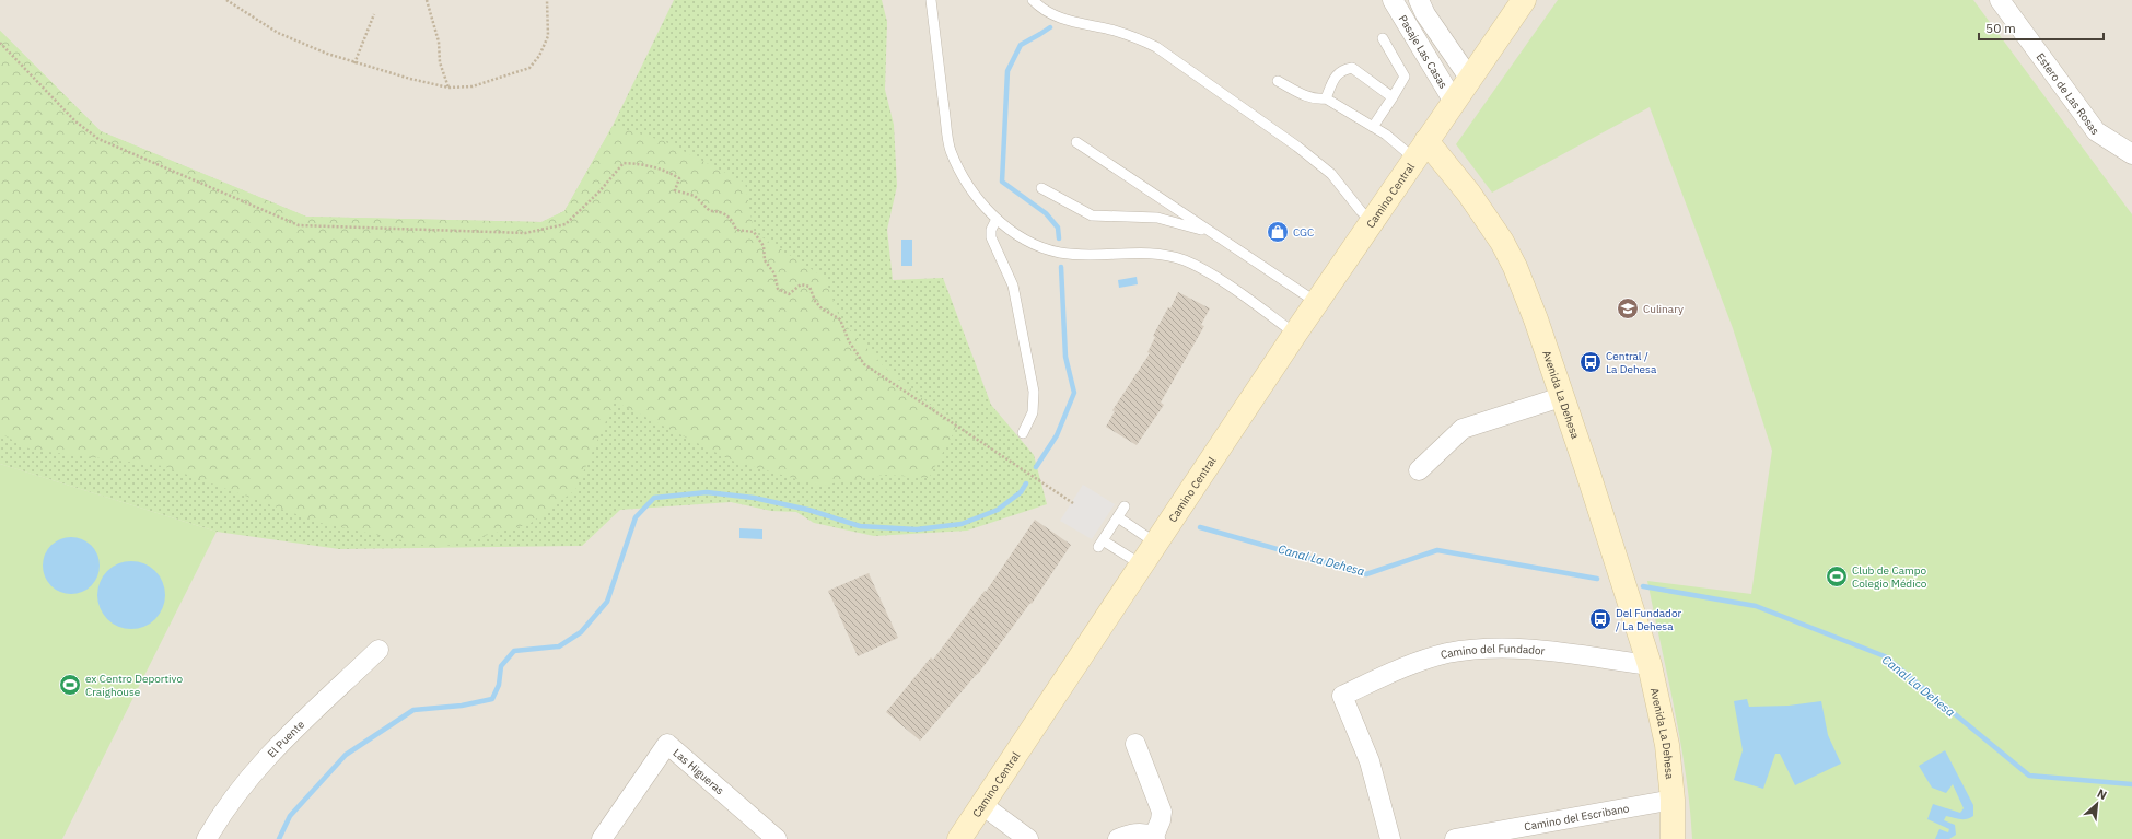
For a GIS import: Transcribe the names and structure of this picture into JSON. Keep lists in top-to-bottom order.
{
  "streets": {
    "main road": ["Camino Central", "Avenida La Dehesa"],
    "street": [
      "Pasaje Las Casas",
      "Estero de Las Rosas",
      "Camino del Fundador",
      "El Puente",
      "Las Higueras",
      "Camino del Escribano"
    ]
  },
  "crossings": [
    ["Camino Central", "Avenida La Dehesa"],
    ["Avenida La Dehesa", "Camino del Fundador"],
    ["Avenida La Dehesa", "Camino del Escribano"]
  ],
  "water": ["Canal La Dehesa"],
  "places": {
    "shop": ["CGC"],
    "school or university": ["Culinary"],
    "bus stop": ["Central / La Dehesa", "Del Fundador / La Dehesa"],
    "sports": ["Club de Campo Colegio Médico", "ex Centro Deportivo Craighouse"]
  },
  "scale_bar": "50 m",
  "north": "top right"
}
